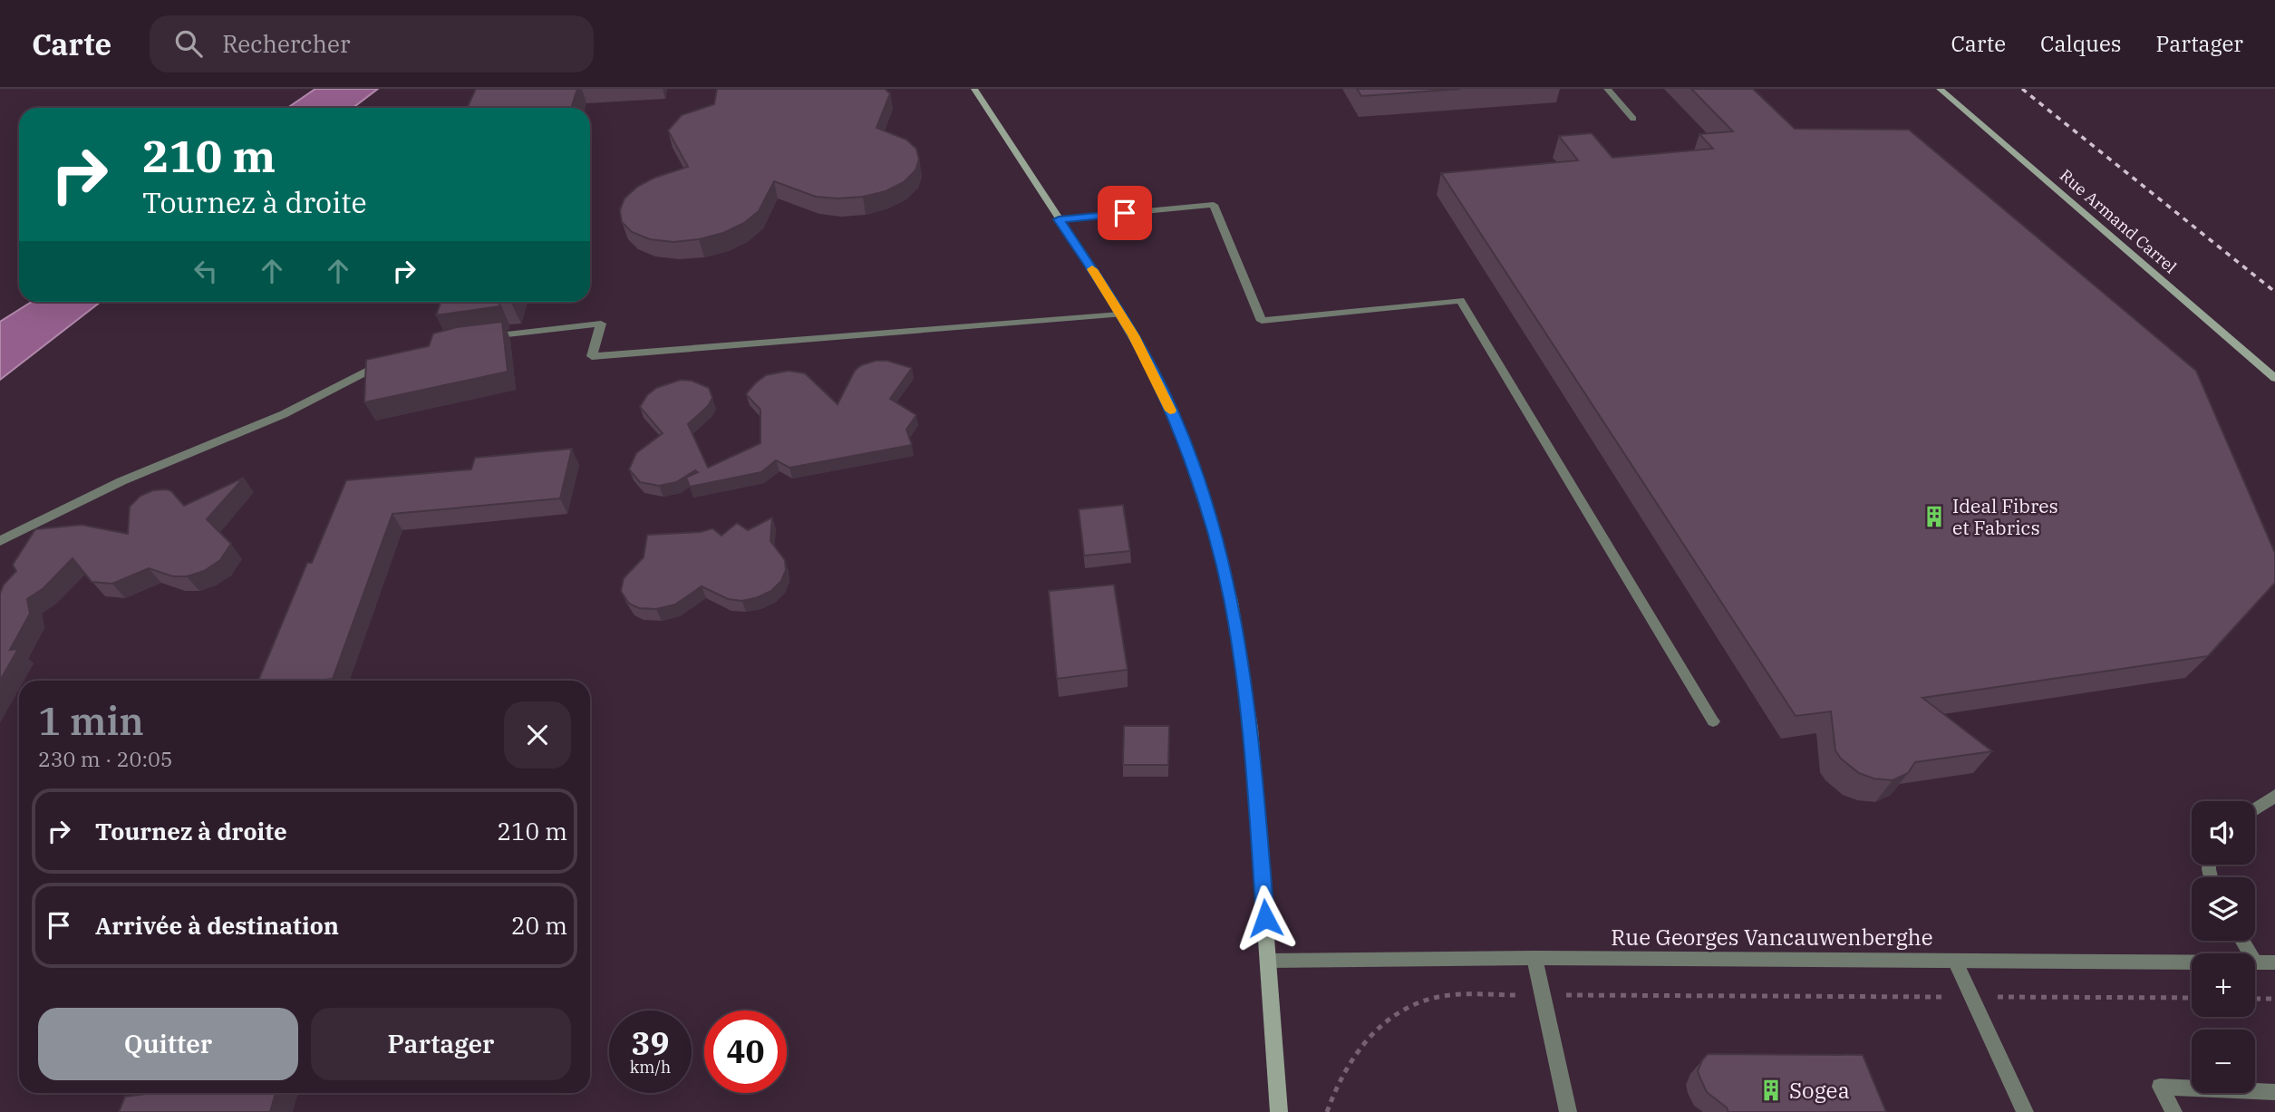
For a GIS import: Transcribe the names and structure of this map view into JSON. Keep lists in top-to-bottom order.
{
  "streets": {
    "street": ["Rue Armand Carrel", "Rue Georges Vancauwenberghe"]
  },
  "places": {
    "building": ["Ideal Fibres et Fabrics", "Sogea"]
  },
  "page": {
    "header": "Carte",
    "search": "Rechercher",
    "nav": ["Carte", "Calques", "Partager"],
    "turn": ["210 m", "Tournez à droite"],
    "heading": ["1 min", "230 m · 20:05"],
    "list": [
      {
        "name": "Tournez à droite",
        "value": "210 m"
      },
      {
        "name": "Arrivée à destination",
        "value": "20 m"
      }
    ],
    "map_buttons": ["+", "−"],
    "buttons": ["Quitter", "Partager"],
    "speed": "39 km/h",
    "limit": "40"
  }
}
